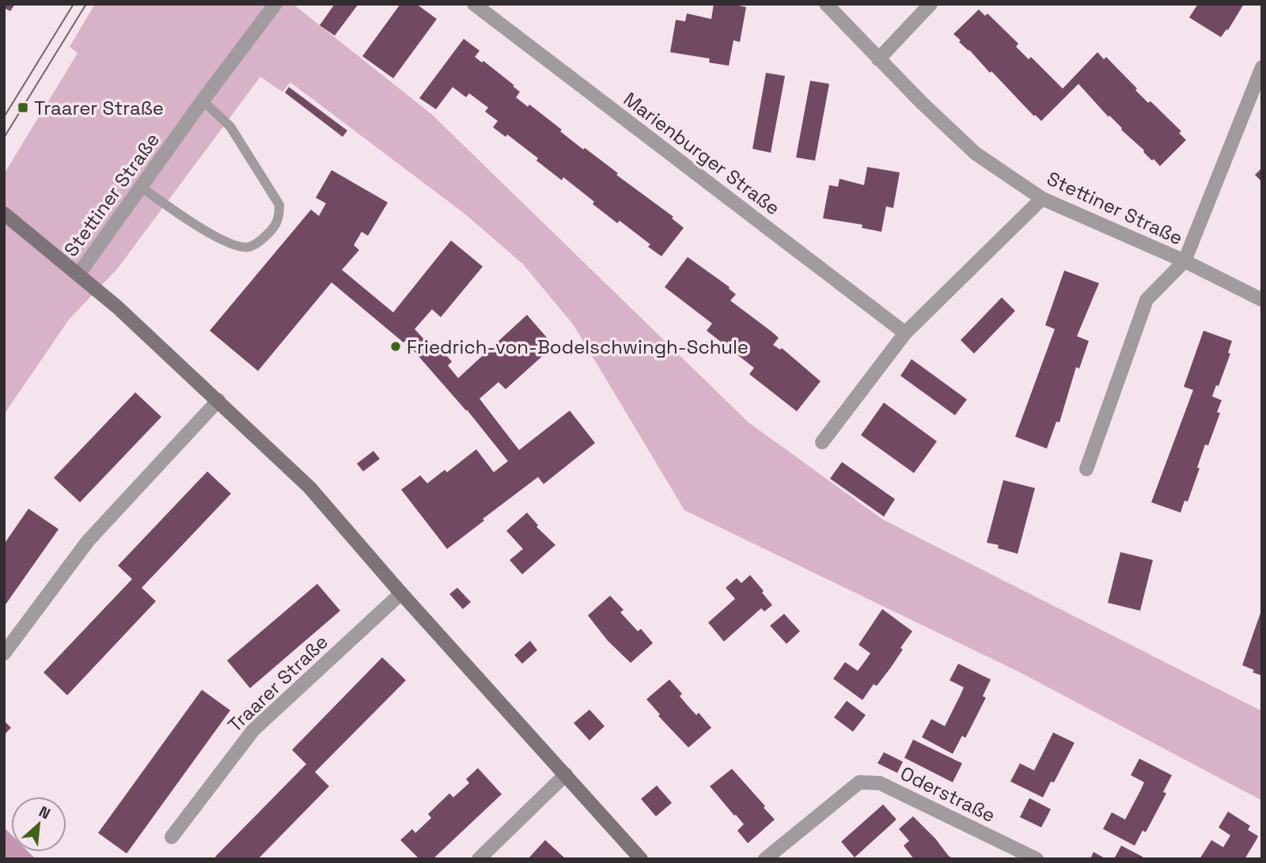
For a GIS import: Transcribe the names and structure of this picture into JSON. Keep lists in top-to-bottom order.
{
  "streets": {
    "street": [
      "Marienburger Straße",
      "Stettiner Straße",
      "Traarer Straße",
      "Oderstraße"
    ]
  },
  "places": {
    "transit": ["Traarer Straße"],
    "other": ["Friedrich-von-Bodelschwingh-Schule"]
  },
  "north": "top right"
}
